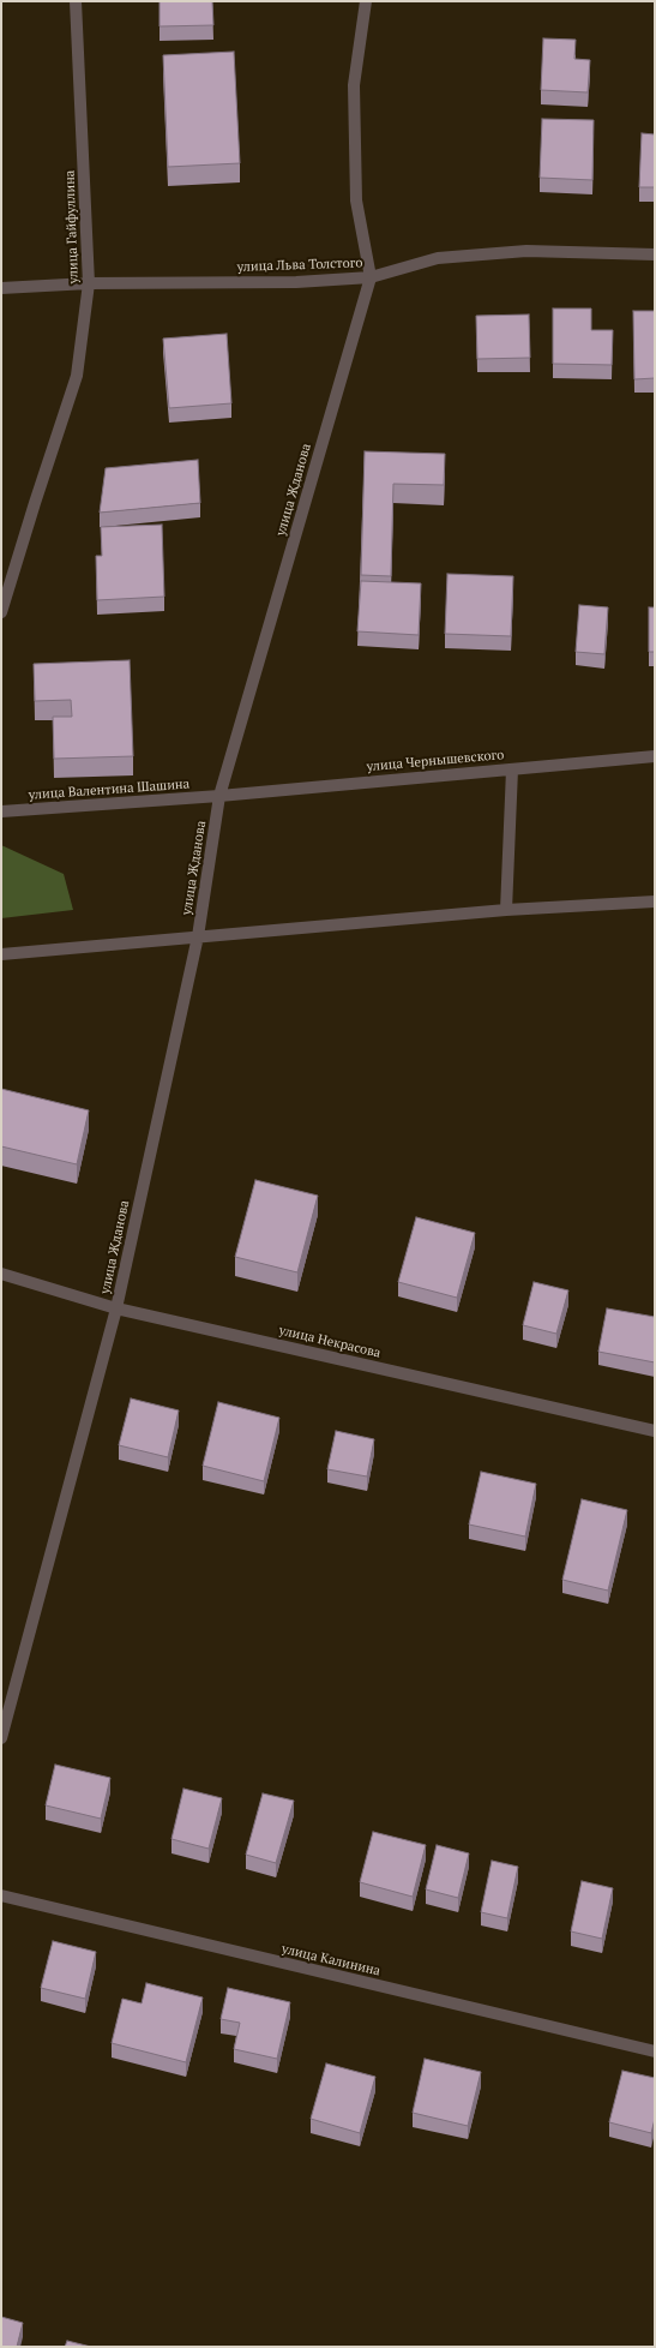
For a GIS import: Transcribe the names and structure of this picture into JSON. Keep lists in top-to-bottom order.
{
  "streets": {
    "street": [
      "улица Гайфуллина",
      "улица Льва Толстого",
      "улица Жданова",
      "улица Чернышевского",
      "улица Валентина Шашина",
      "улица Некрасова",
      "улица Калинина"
    ]
  },
  "crossings": [
    ["улица Гайфуллина", "улица Льва Толстого"],
    ["улица Льва Толстого", "улица Жданова"],
    ["улица Жданова", "улица Чернышевского"],
    ["улица Жданова", "улица Валентина Шашина"],
    ["улица Жданова", "улица Некрасова"],
    ["улица Чернышевского", "улица Валентина Шашина"]
  ]
}
